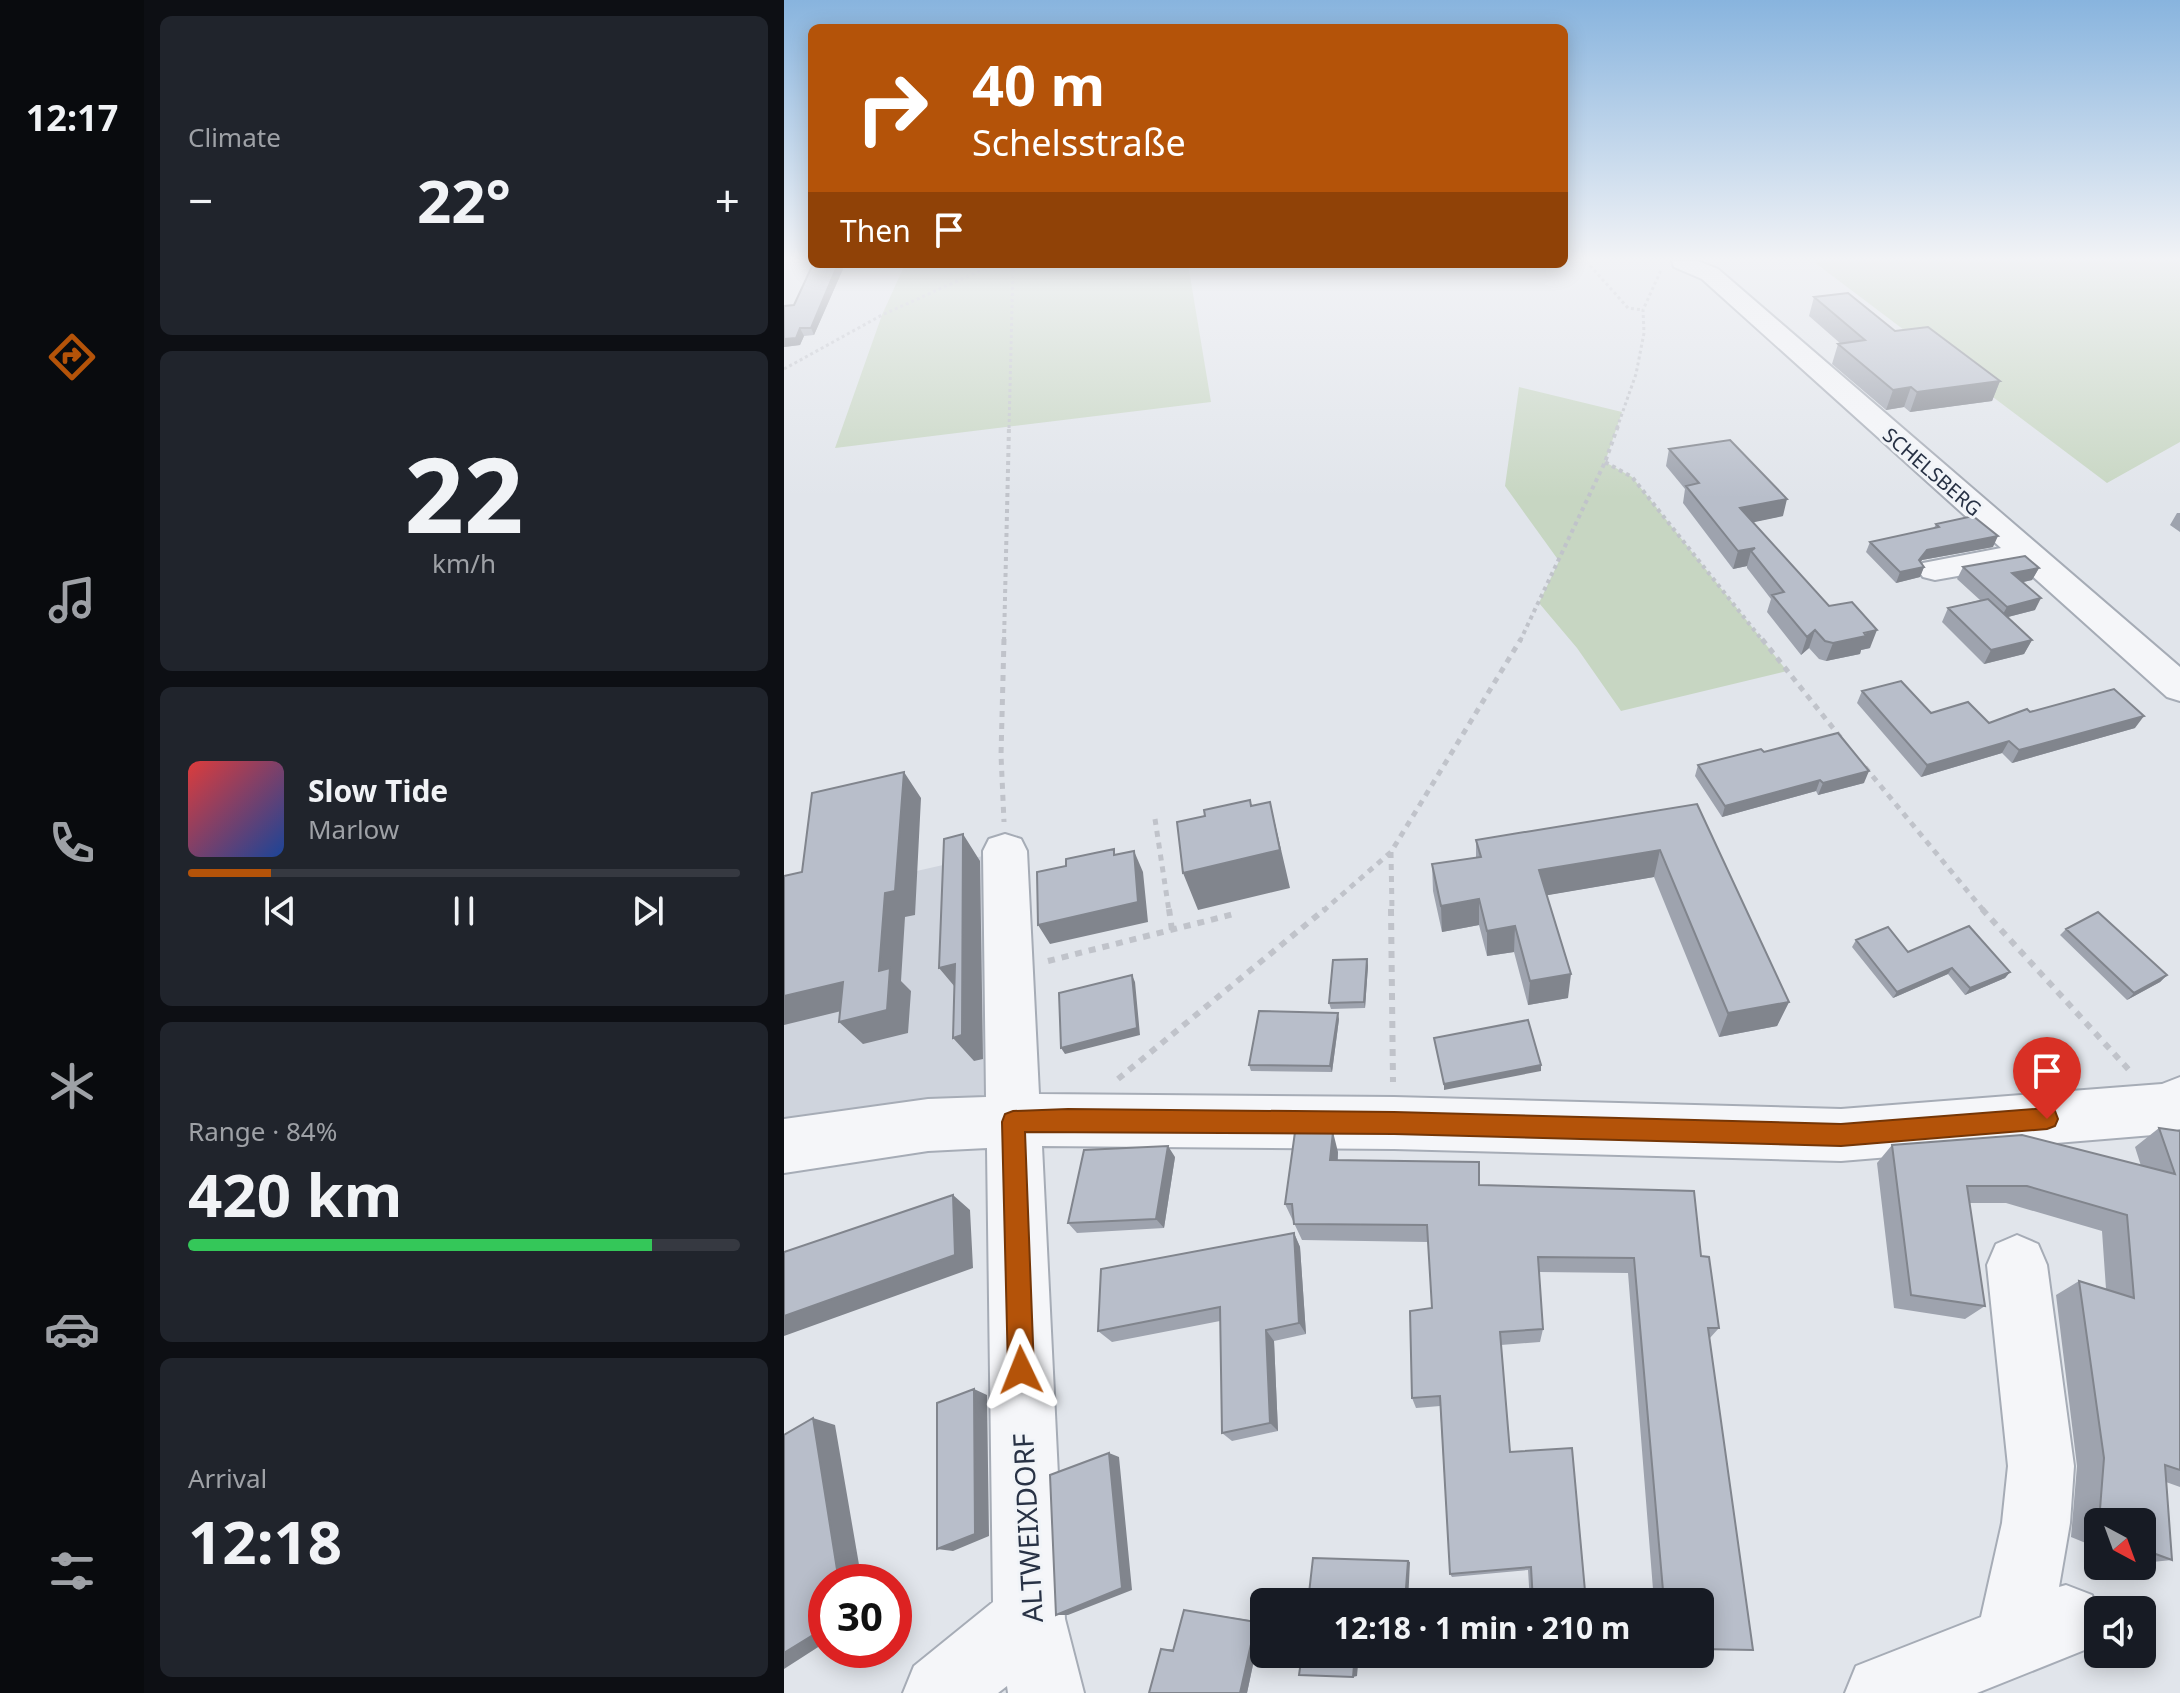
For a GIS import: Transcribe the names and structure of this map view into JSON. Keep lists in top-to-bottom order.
{
  "streets": {
    "street": ["SCHELSBERG", "ALTWEIXDORF"]
  },
  "north": "bottom right",
  "page": {
    "tabs": "12:17",
    "tile": [
      "Climate",
      ["22", "km/h"],
      ["Range · 84%", "420 km"],
      ["Arrival", "12:18"]
    ],
    "turn": ["40 m", "Schelsstraße"],
    "heat": ["−", "22°", "+"],
    "then": "Then",
    "song": ["Slow Tide", "Marlow"],
    "limit": "30",
    "trip": "12:18 · 1 min · 210 m"
  }
}
